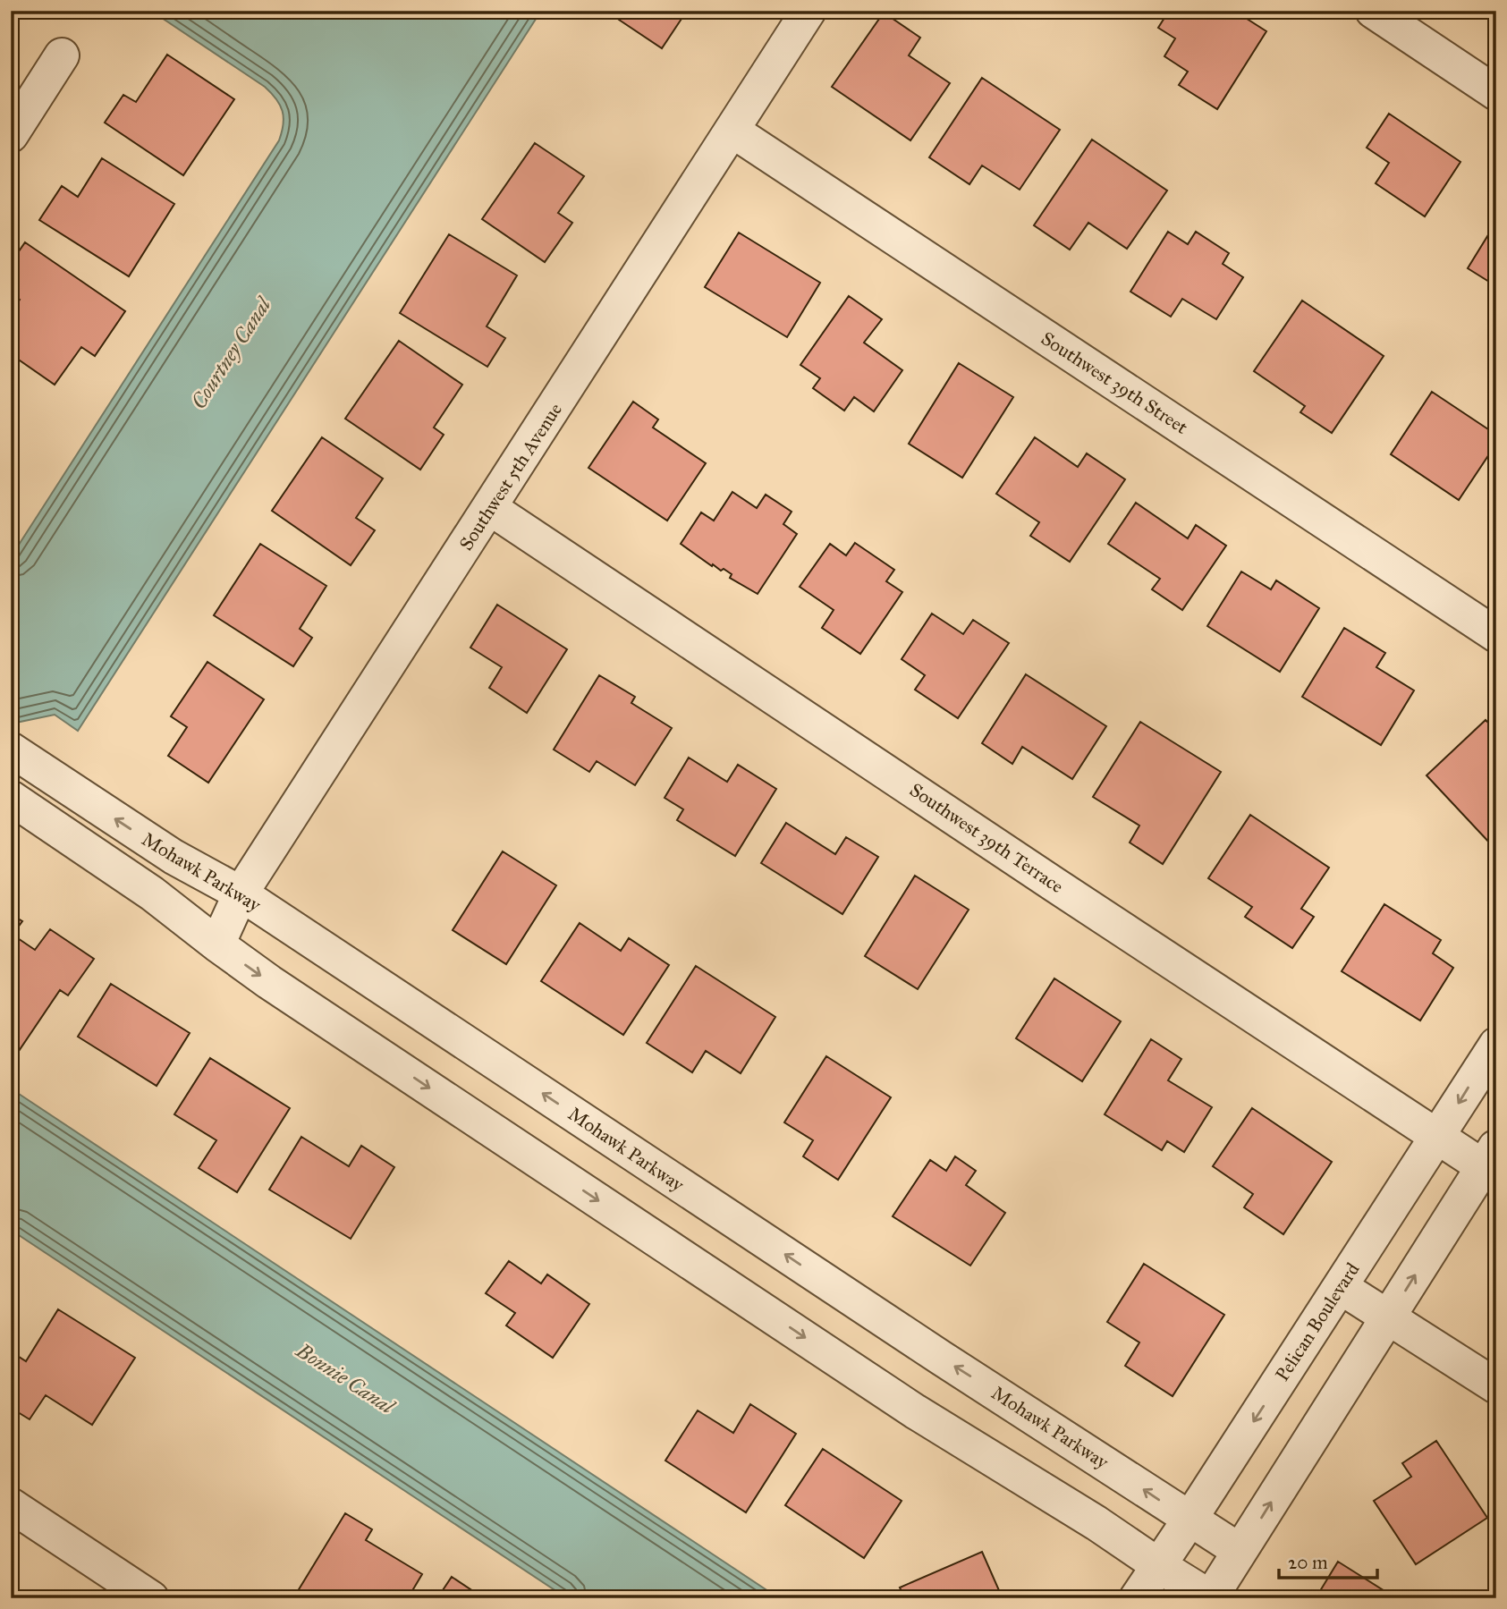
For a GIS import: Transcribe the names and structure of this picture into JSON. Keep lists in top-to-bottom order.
{
  "streets": {
    "street": [
      "Southwest 39th Street",
      "Southwest 5th Avenue",
      "Southwest 39th Terrace",
      "Mohawk Parkway",
      "Pelican Boulevard"
    ]
  },
  "crossings": [
    ["Southwest 39th Street", "Southwest 5th Avenue"],
    ["Southwest 5th Avenue", "Southwest 39th Terrace"],
    ["Southwest 5th Avenue", "Mohawk Parkway"],
    ["Southwest 39th Terrace", "Pelican Boulevard"],
    ["Mohawk Parkway", "Pelican Boulevard"]
  ],
  "water": ["Courtney Canal", "Bonnie Canal"],
  "scale_bar": "20 m"
}
